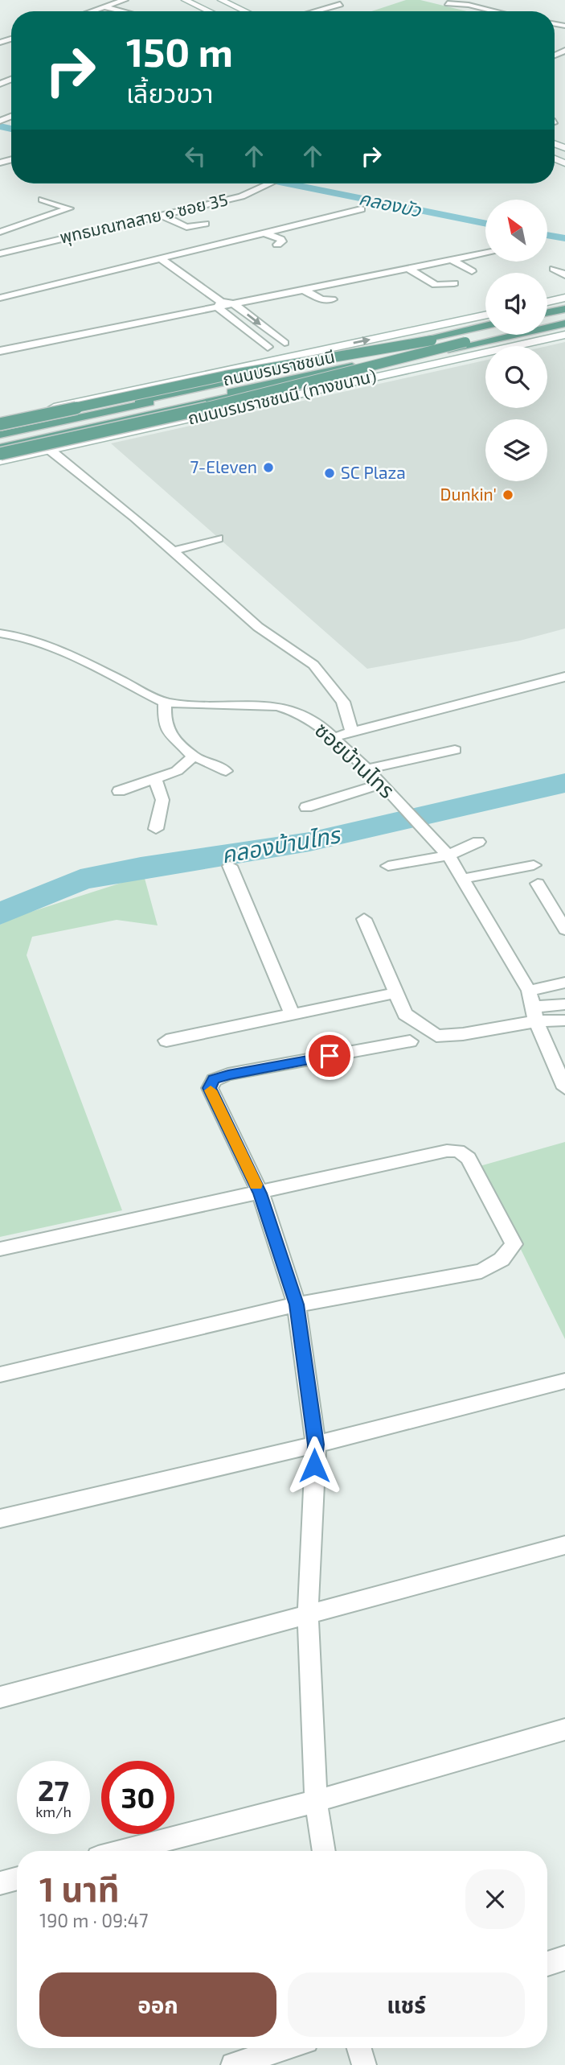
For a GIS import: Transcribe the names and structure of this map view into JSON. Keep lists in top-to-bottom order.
{
  "streets": {
    "main road": ["ถนนบรมราชชนนี", "ถนนบรมราชชนนี (ทางขนาน)"],
    "street": ["พุทธมณฑลสาย ๑ ซอย 35", "ซอยบ้านไทร"]
  },
  "water": ["คลองบัว", "คลองบ้านไทร"],
  "places": ["7-Eleven", "SC Plaza", "Dunkin'"],
  "north": "top left",
  "page": {
    "turn": ["150 m", "เลี้ยวขวา"],
    "speed": "27 km/h",
    "limit": "30",
    "heading": ["1 นาที", "190 m · 09:47"],
    "buttons": ["ออก", "แชร์"]
  }
}
